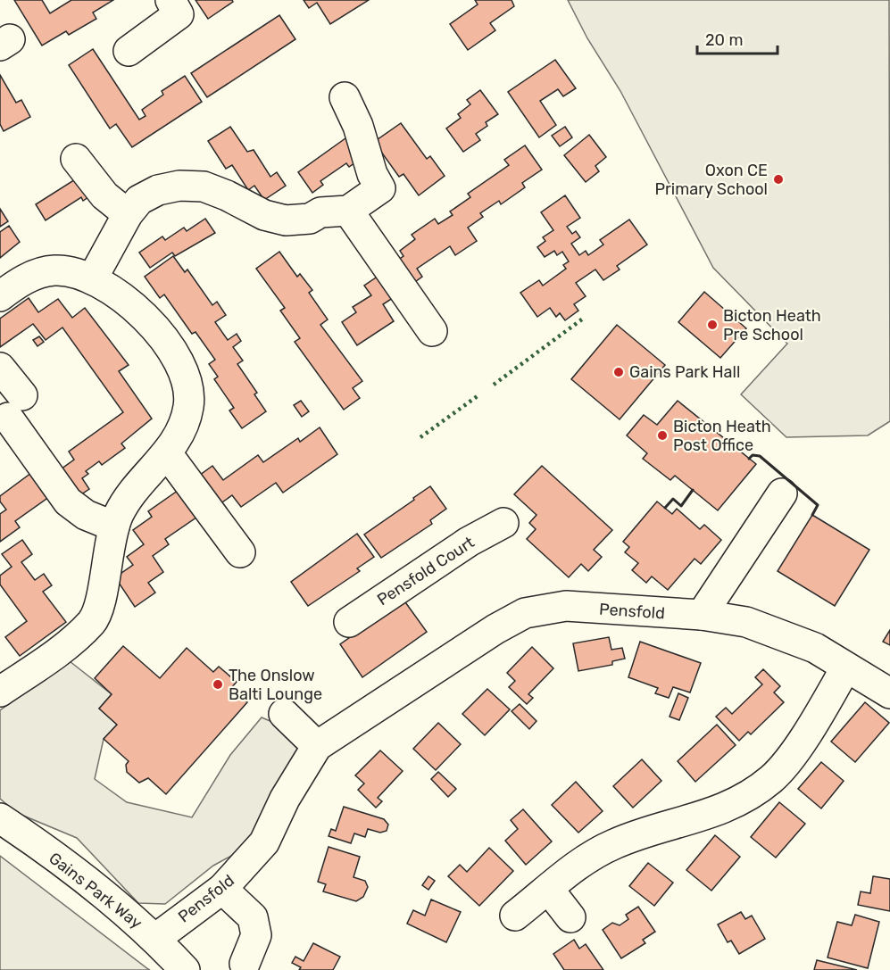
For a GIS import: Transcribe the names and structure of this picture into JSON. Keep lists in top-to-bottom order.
{
  "streets": {
    "street": ["Pensfold Court", "Pensfold", "Gains Park Way"]
  },
  "crossings": [
    ["Pensfold", "Gains Park Way"]
  ],
  "places": [
    "Oxon CE Primary School",
    "Bicton Heath Pre School",
    "Gains Park Hall",
    "Bicton Heath Post Office",
    "The Onslow Balti Lounge"
  ],
  "scale_bar": "20 m"
}
